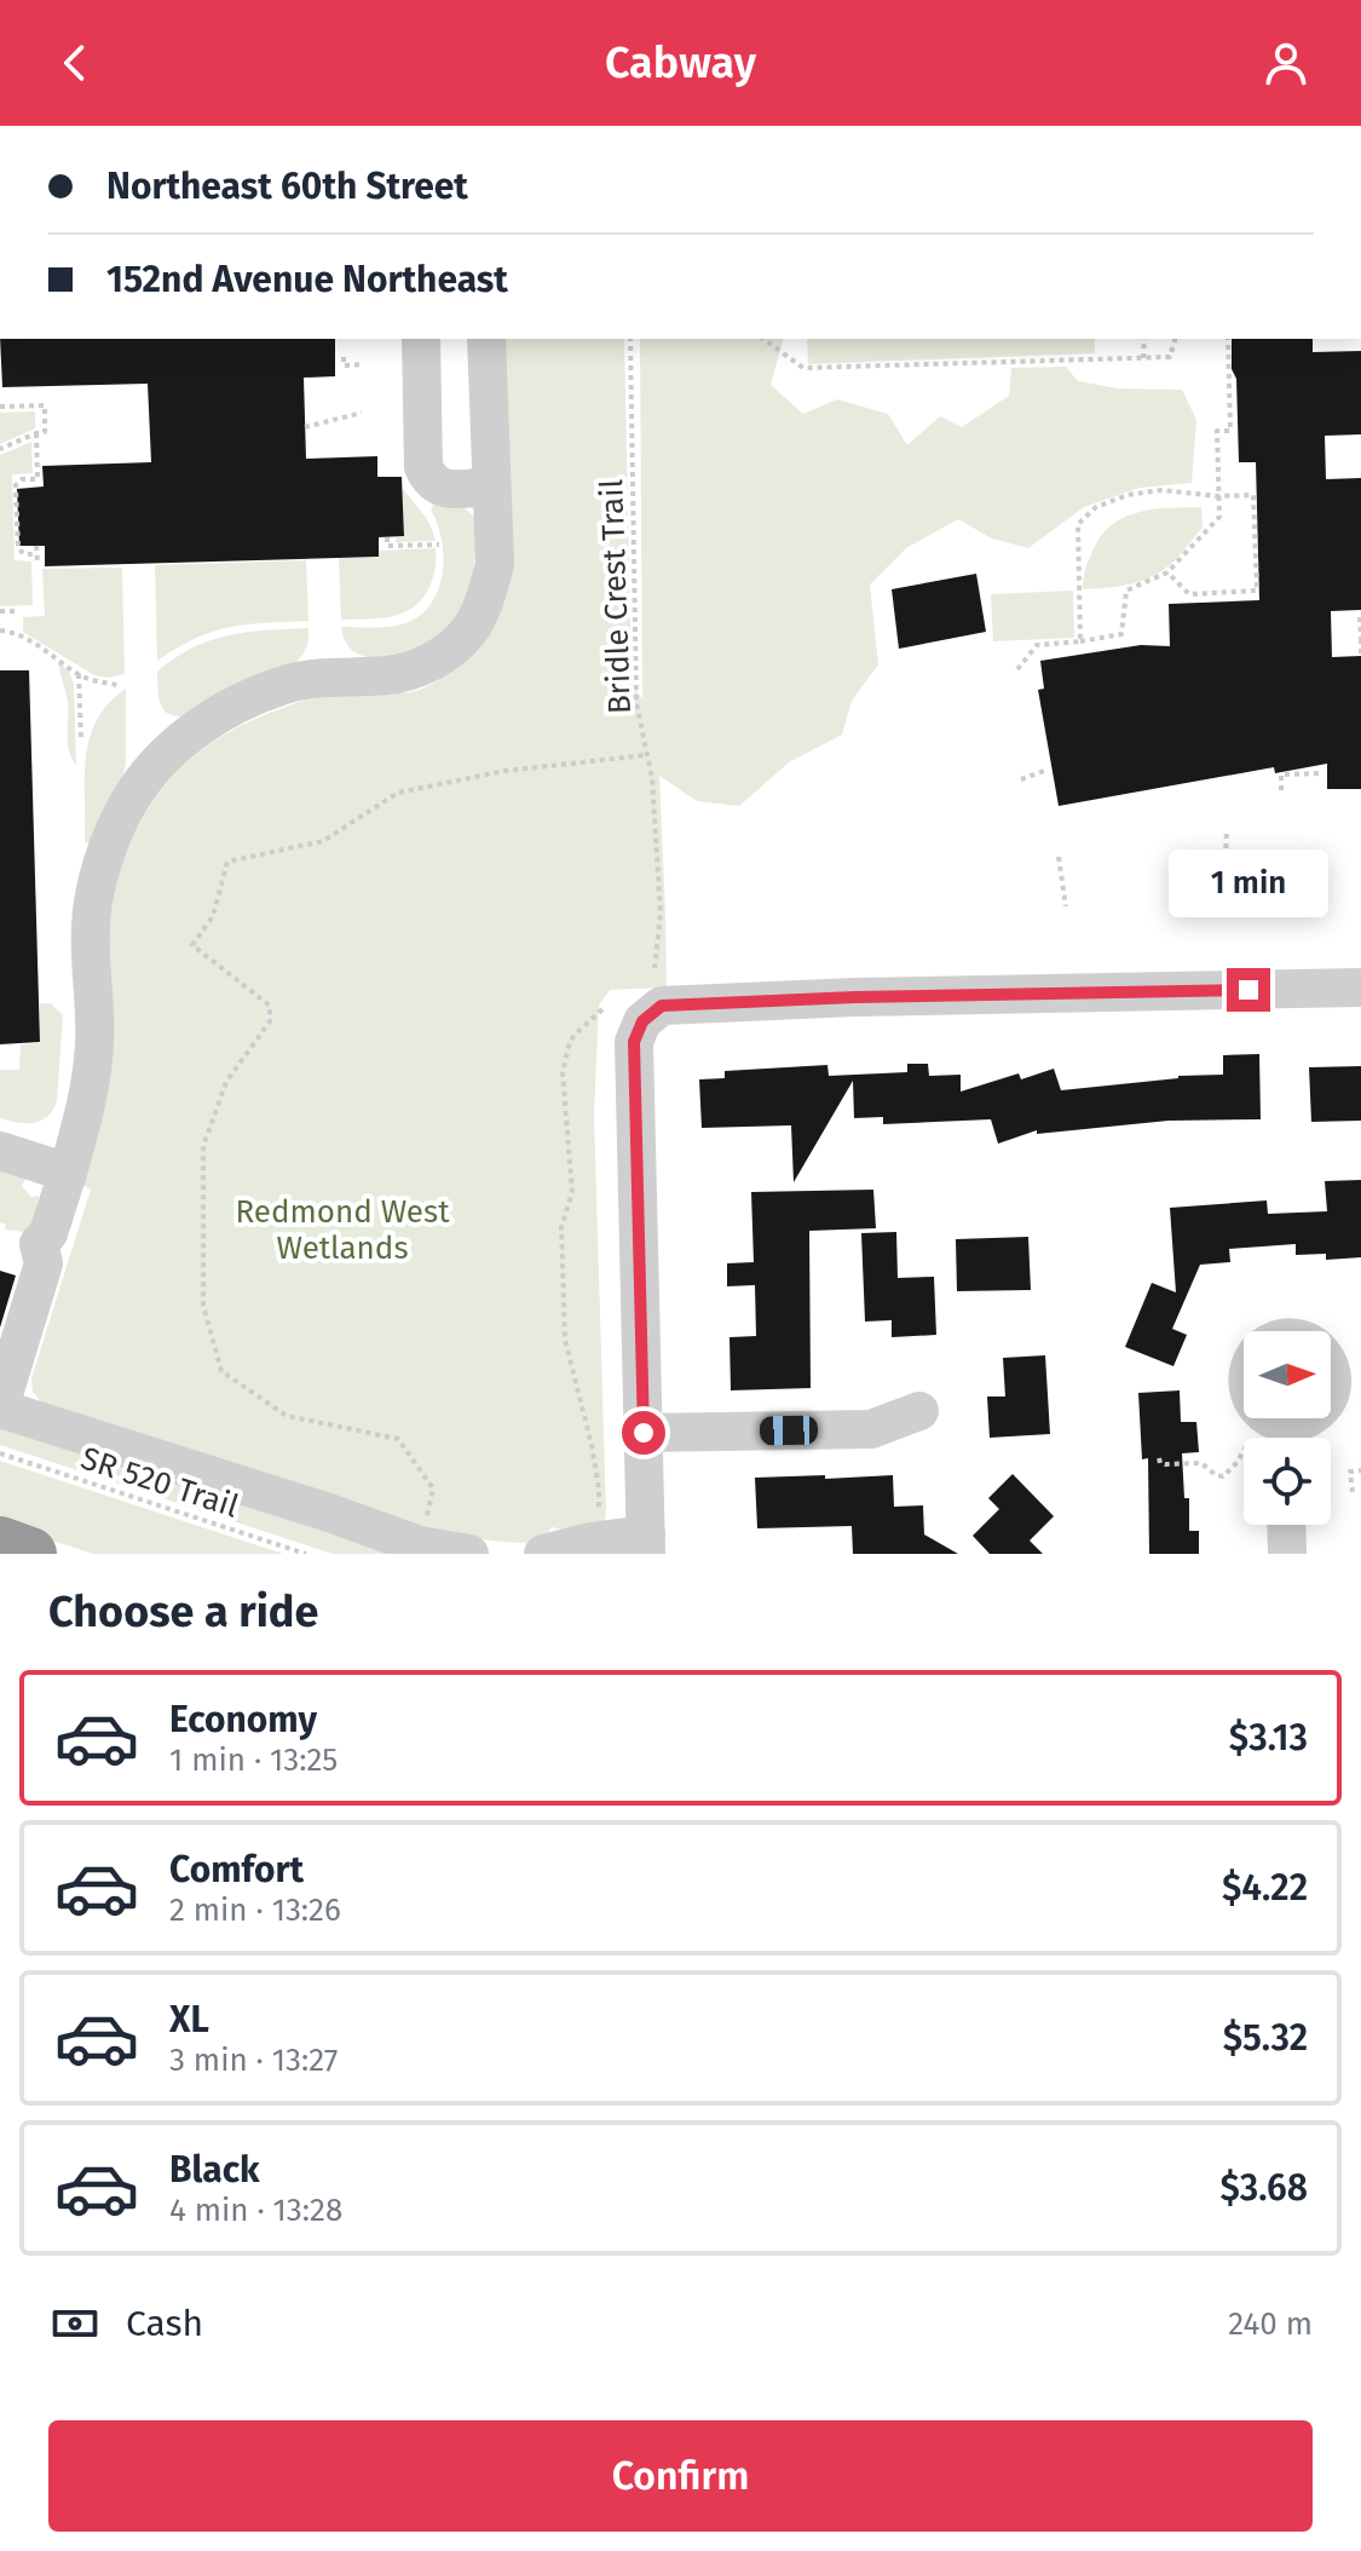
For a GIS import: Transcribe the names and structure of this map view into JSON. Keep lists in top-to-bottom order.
{
  "streets": {
    "path": ["Bridle Crest Trail", "SR 520 Trail"]
  },
  "parks": ["Redmond West Wetlands"],
  "north": "right",
  "page": {
    "header": "Cabway",
    "banner": ["Northeast 60th Street", "152nd Avenue Northeast"],
    "bubble": "1 min",
    "heading": "Choose a ride",
    "list": [
      {
        "name": "Economy",
        "note": "1 min · 13:25",
        "value": "$3.13"
      },
      {
        "name": "Comfort",
        "note": "2 min · 13:26",
        "value": "$4.22"
      },
      {
        "name": "XL",
        "note": "3 min · 13:27",
        "value": "$5.32"
      },
      {
        "name": "Black",
        "note": "4 min · 13:28",
        "value": "$3.68"
      }
    ],
    "pay": ["Cash", "240 m"],
    "buttons": "Confirm"
  }
}
